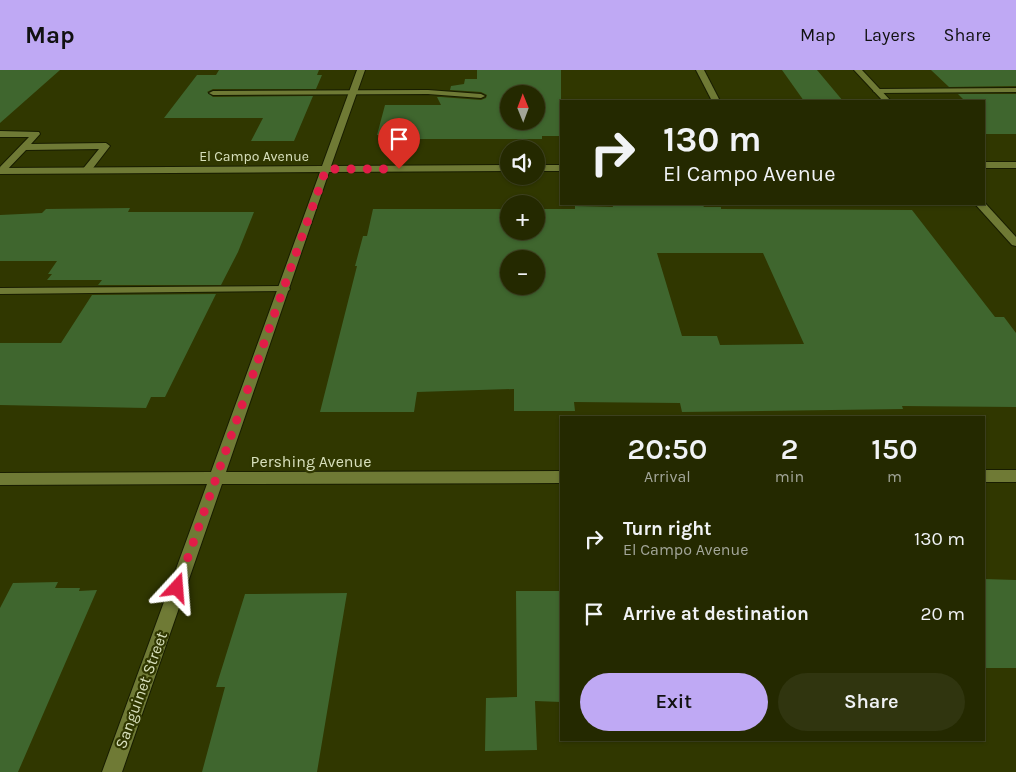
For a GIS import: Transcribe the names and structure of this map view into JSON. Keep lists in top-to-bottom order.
{
  "streets": {
    "street": ["El Campo Avenue", "Pershing Avenue", "Sanguinet Street"]
  },
  "crossings": [
    ["El Campo Avenue", "Sanguinet Street"],
    ["Pershing Avenue", "Sanguinet Street"]
  ],
  "north": "top",
  "page": {
    "header": "Map",
    "nav": ["Map", "Layers", "Share"],
    "map_buttons": ["+", "−"],
    "turn": ["130 m", "El Campo Avenue"],
    "eta": [
      "20:50",
      "Arrival",
      "2",
      "min",
      "150",
      "m"
    ],
    "list": [
      {
        "name": "Turn right",
        "note": "El Campo Avenue",
        "value": "130 m"
      },
      {
        "name": "Arrive at destination",
        "value": "20 m"
      }
    ],
    "buttons": ["Exit", "Share"]
  }
}
